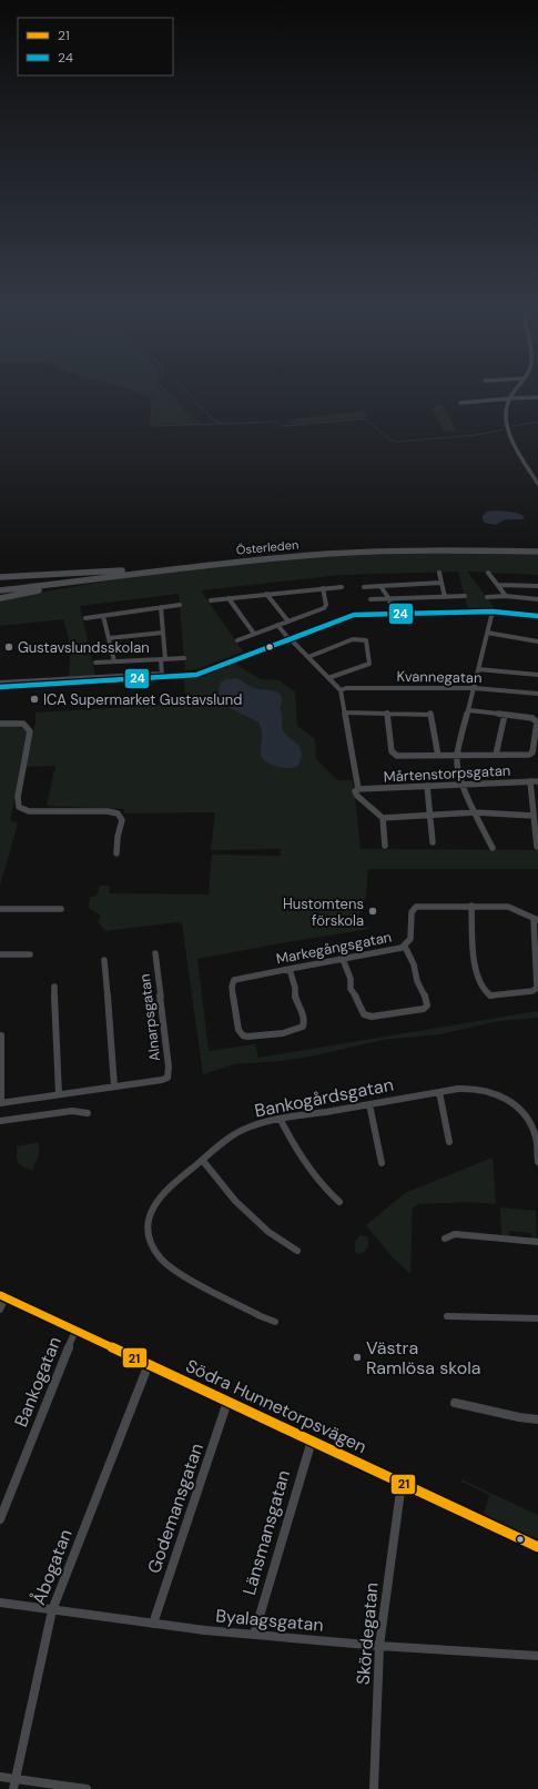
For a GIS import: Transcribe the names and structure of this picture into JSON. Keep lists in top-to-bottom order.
{
  "streets": {
    "main road": ["Österleden"],
    "street": [
      "Kvannegatan",
      "Mårtenstorpsgatan",
      "Markegångsgatan",
      "Alnarpsgatan",
      "Bankogårdsgatan",
      "Bankogatan",
      "Södra Hunnetorpsvägen",
      "Godemansgatan",
      "Länsmansgatan",
      "Åbogatan",
      "Byalagsgatan",
      "Skördegatan"
    ]
  },
  "crossings": [
    ["Bankogatan", "Södra Hunnetorpsvägen"],
    ["Södra Hunnetorpsvägen", "Godemansgatan"],
    ["Södra Hunnetorpsvägen", "Länsmansgatan"],
    ["Södra Hunnetorpsvägen", "Åbogatan"],
    ["Södra Hunnetorpsvägen", "Skördegatan"],
    ["Godemansgatan", "Byalagsgatan"],
    ["Länsmansgatan", "Byalagsgatan"],
    ["Åbogatan", "Byalagsgatan"],
    ["Byalagsgatan", "Skördegatan"]
  ],
  "places": [
    "Gustavslundsskolan",
    "ICA Supermarket Gustavslund",
    "Hustomtens förskola",
    "Västra Ramlösa skola"
  ],
  "lines": ["transit line 24", "transit line 21"],
  "legend": ["21", "24"]
}
